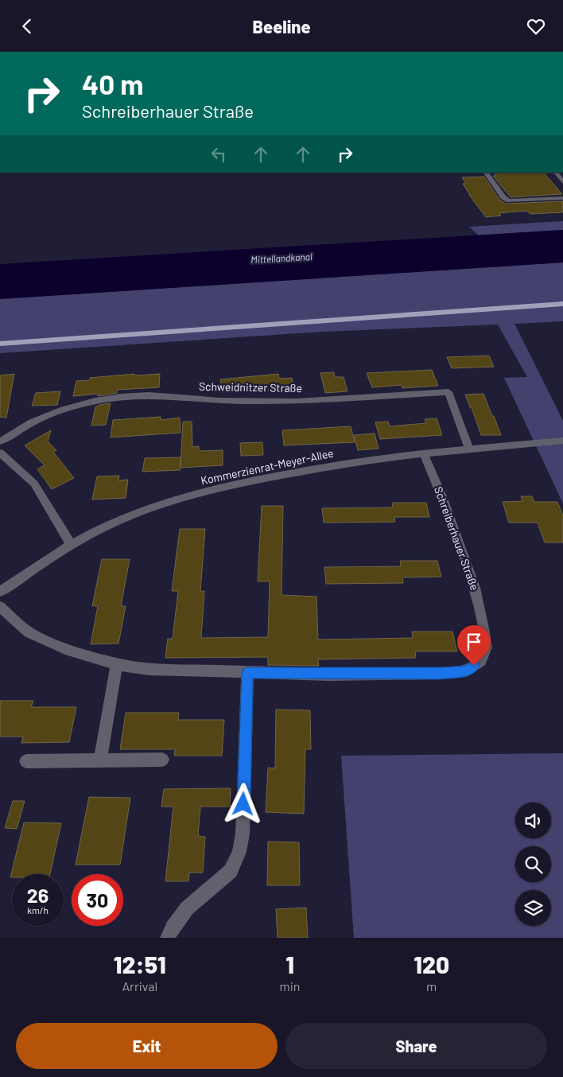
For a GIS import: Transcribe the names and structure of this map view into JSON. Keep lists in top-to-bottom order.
{
  "streets": {
    "street": ["Schweidnitzer Straße", "Kommerzienrat-Meyer-Allee", "Schreiberhauer Straße"]
  },
  "crossings": [
    ["Schweidnitzer Straße", "Kommerzienrat-Meyer-Allee"],
    ["Kommerzienrat-Meyer-Allee", "Schreiberhauer Straße"]
  ],
  "water": ["Mittellandkanal"],
  "page": {
    "header": "Beeline",
    "turn": ["40 m", "Schreiberhauer Straße"],
    "speed": "26 km/h",
    "limit": "30",
    "eta": [
      "12:51",
      "Arrival",
      "1",
      "min",
      "120",
      "m"
    ],
    "buttons": ["Exit", "Share"]
  }
}
